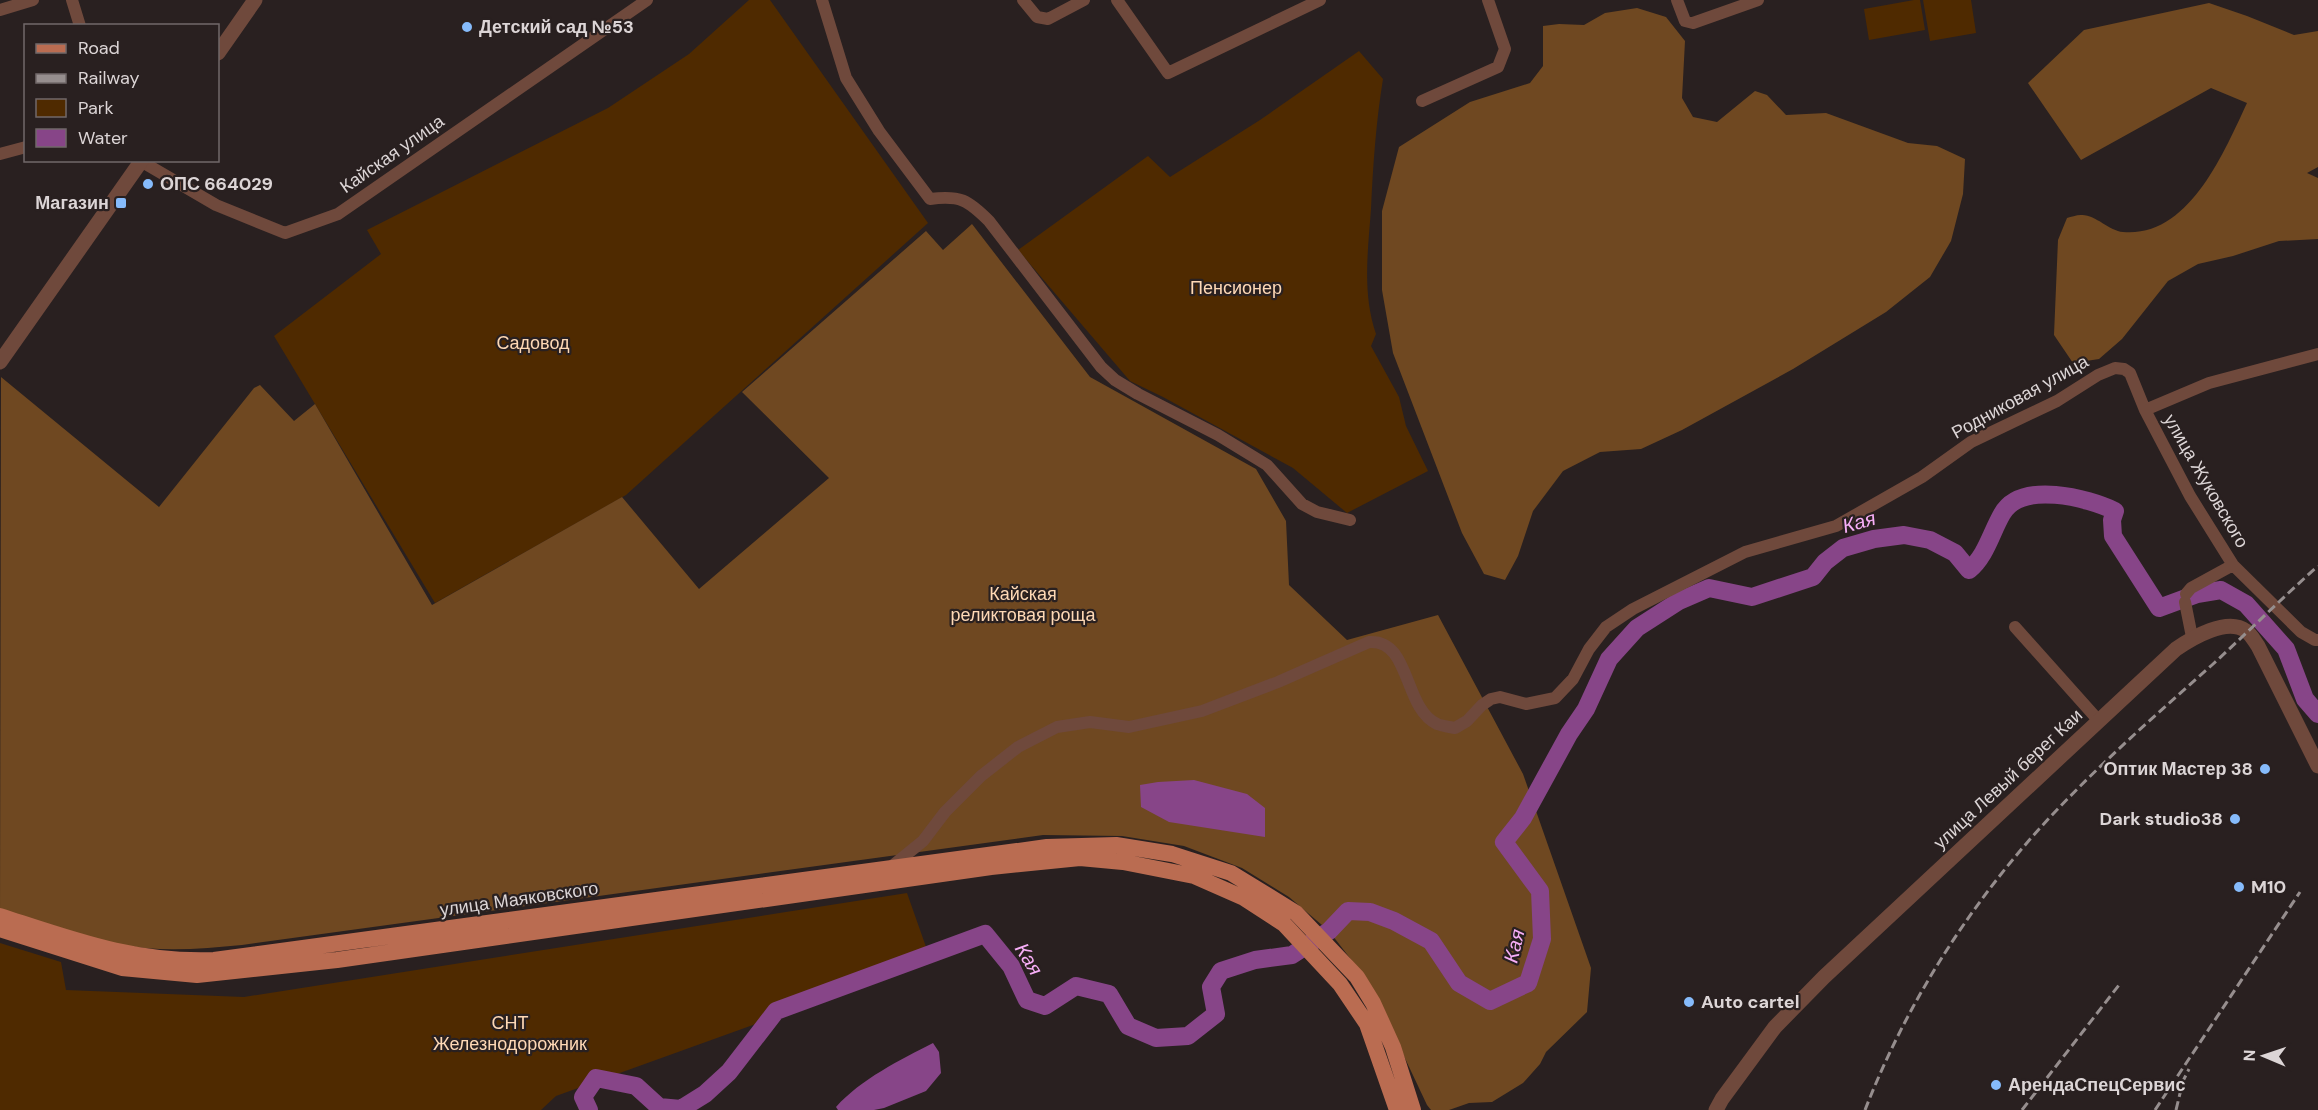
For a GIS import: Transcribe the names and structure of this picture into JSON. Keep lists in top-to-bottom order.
{
  "streets": {
    "main road": ["улица Маяковского"],
    "street": [
      "Кайская улица",
      "Родниковая улица",
      "улица Жуковского",
      "улица Левый берег Каи"
    ]
  },
  "crossings": [
    ["Родниковая улица", "улица Жуковского"],
    ["Родниковая улица", "улица Маяковского"]
  ],
  "water": ["Кая"],
  "parks": [
    "Пенсионер",
    "Садовод",
    "Кайская реликтовая роща",
    "СНТ Железнодорожник"
  ],
  "places": {
    "other": [
      "Детский сад №53",
      "ОПС 664029",
      "Оптик Мастер 38",
      "Dark studio38",
      "M10",
      "Auto cartel",
      "АрендаСпецСервис"
    ],
    "transit": ["Магазин"]
  },
  "legend": [
    "Road",
    "Railway",
    "Park",
    "Water"
  ],
  "north": "left"
}
